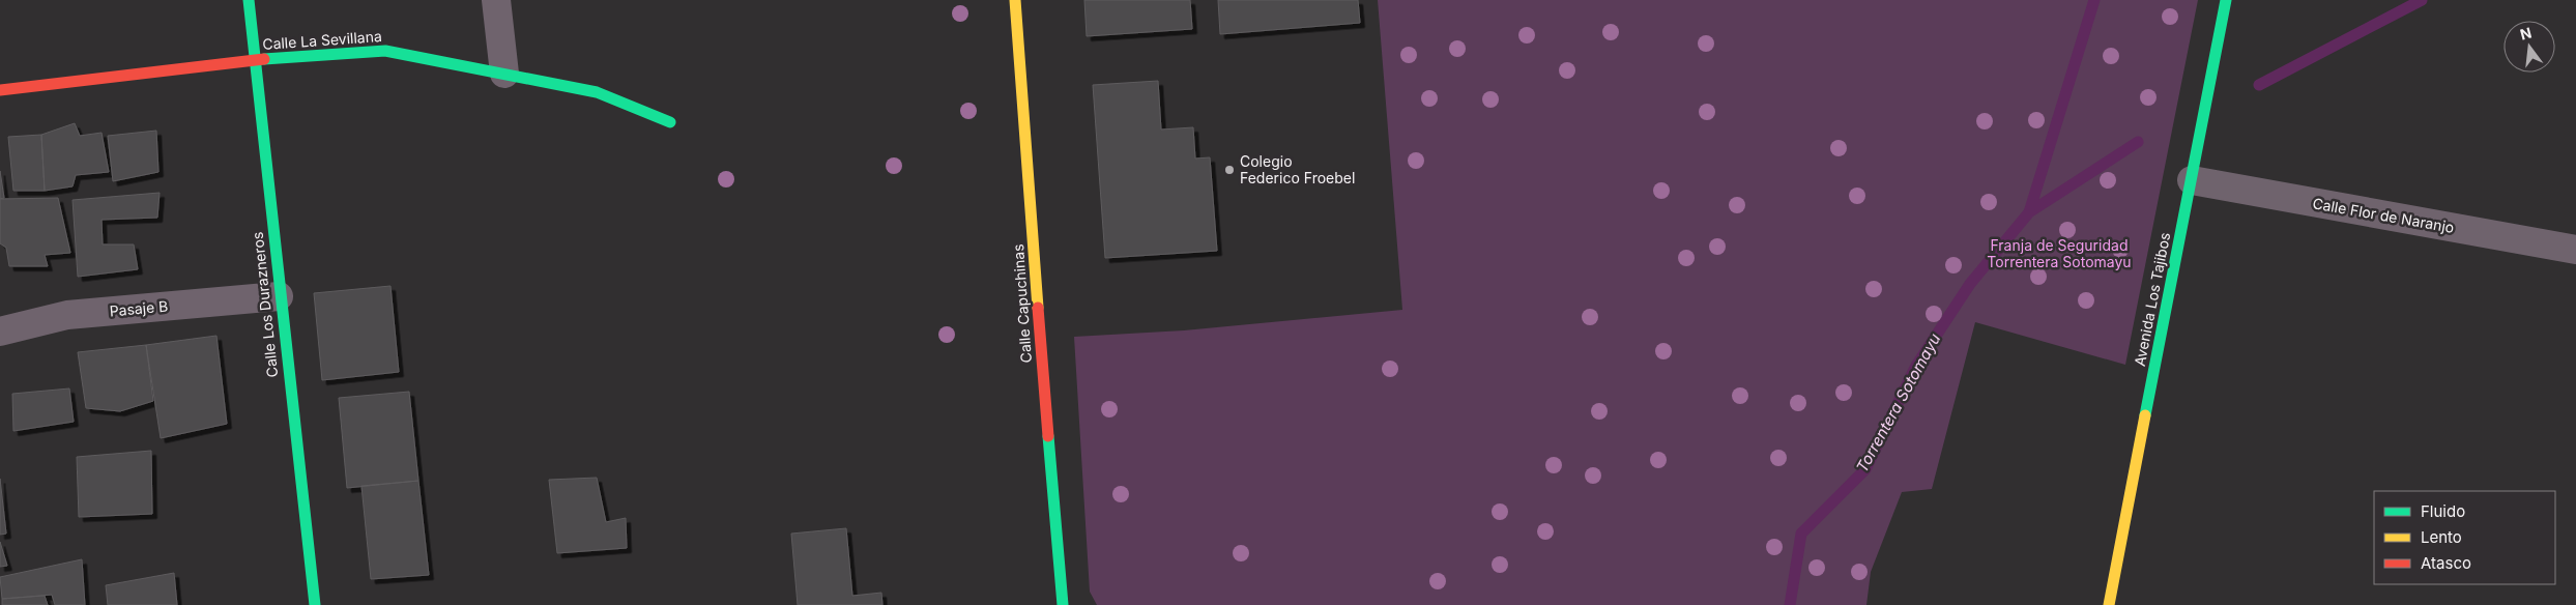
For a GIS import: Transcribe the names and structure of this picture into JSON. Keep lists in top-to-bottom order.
{
  "streets": {
    "street": [
      "Calle La Sevillana",
      "Calle Flor de Naranjo",
      "Avenida Los Tajibos",
      "Calle Capuchinas",
      "Calle Los Durazneros",
      "Pasaje B"
    ]
  },
  "crossings": [
    ["Calle La Sevillana", "Calle Los Durazneros"],
    ["Calle Flor de Naranjo", "Avenida Los Tajibos"],
    ["Calle Los Durazneros", "Pasaje B"]
  ],
  "water": ["Torrentera Sotomayu"],
  "parks": ["Franja de Seguridad Torrentera Sotomayu"],
  "places": ["Colegio Federico Froebel"],
  "legend": ["Fluido", "Lento", "Atasco"],
  "north": "top"
}
